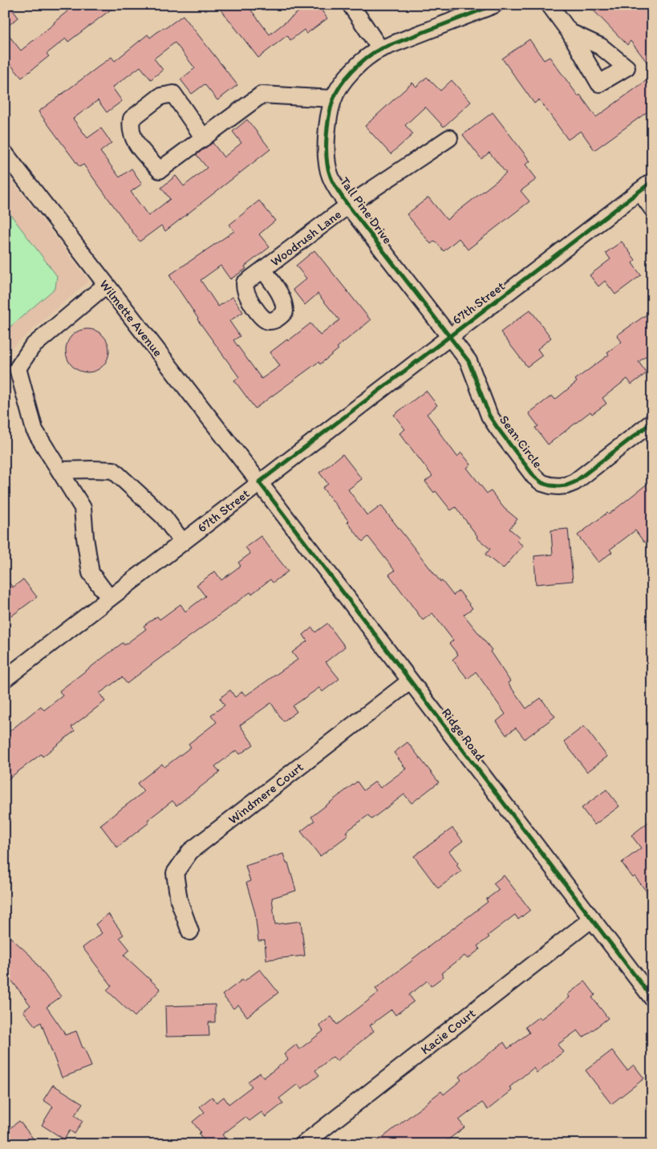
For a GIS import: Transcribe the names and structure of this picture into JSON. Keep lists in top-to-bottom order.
{
  "streets": {
    "street": [
      "Tall Pine Drive",
      "Woodrush Lane",
      "67th Street",
      "Wilmette Avenue",
      "Sean Circle",
      "Ridge Road",
      "Windmere Court",
      "Kacie Court"
    ]
  },
  "crossings": [
    ["Tall Pine Drive", "Woodrush Lane"],
    ["Tall Pine Drive", "67th Street"],
    ["Tall Pine Drive", "Sean Circle"],
    ["67th Street", "Wilmette Avenue"],
    ["67th Street", "Sean Circle"],
    ["67th Street", "Ridge Road"],
    ["Wilmette Avenue", "Ridge Road"],
    ["Ridge Road", "Windmere Court"],
    ["Ridge Road", "Kacie Court"]
  ]
}
